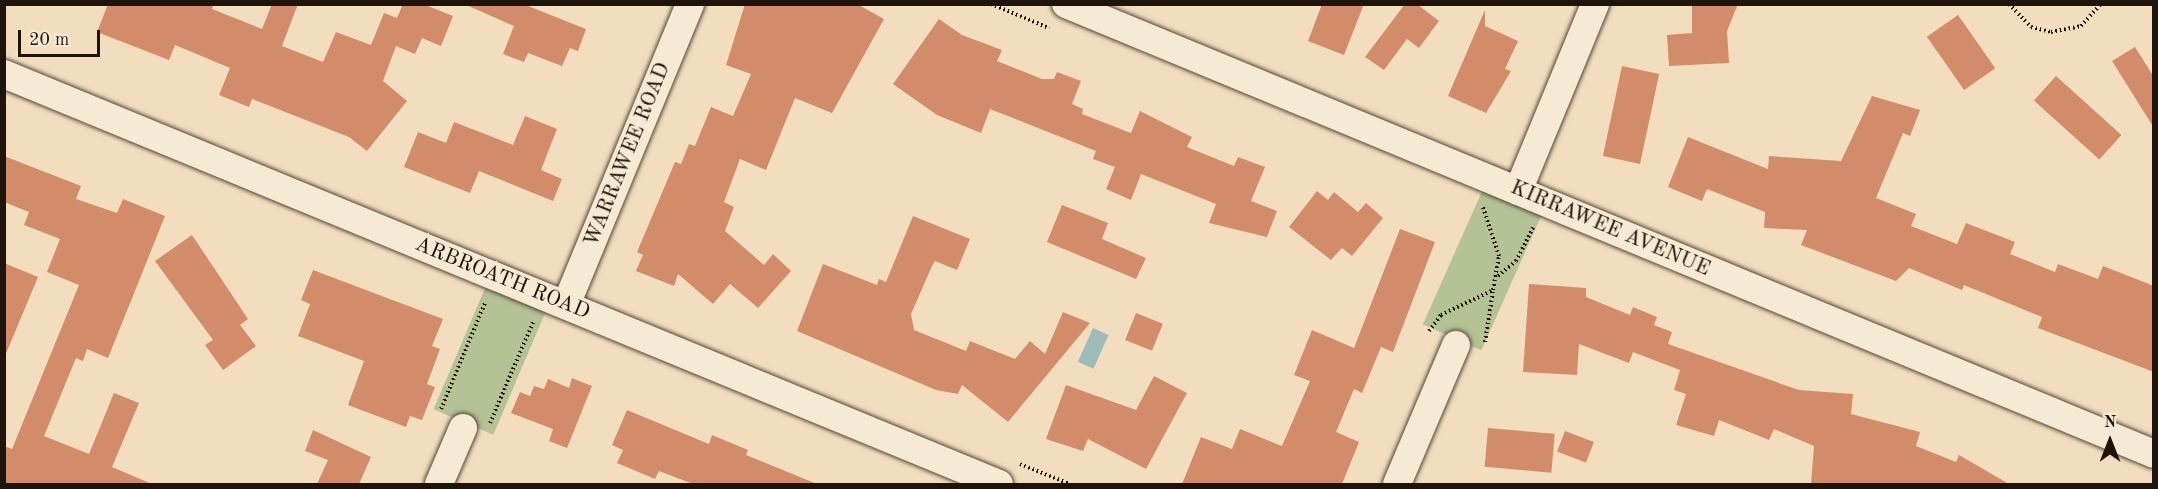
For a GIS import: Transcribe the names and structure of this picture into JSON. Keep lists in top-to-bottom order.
{
  "streets": {
    "street": ["WARRAWEE ROAD", "KIRRAWEE AVENUE", "ARBROATH ROAD"]
  },
  "crossings": [
    ["WARRAWEE ROAD", "ARBROATH ROAD"]
  ],
  "scale_bar": "20 m",
  "north": "top"
}
